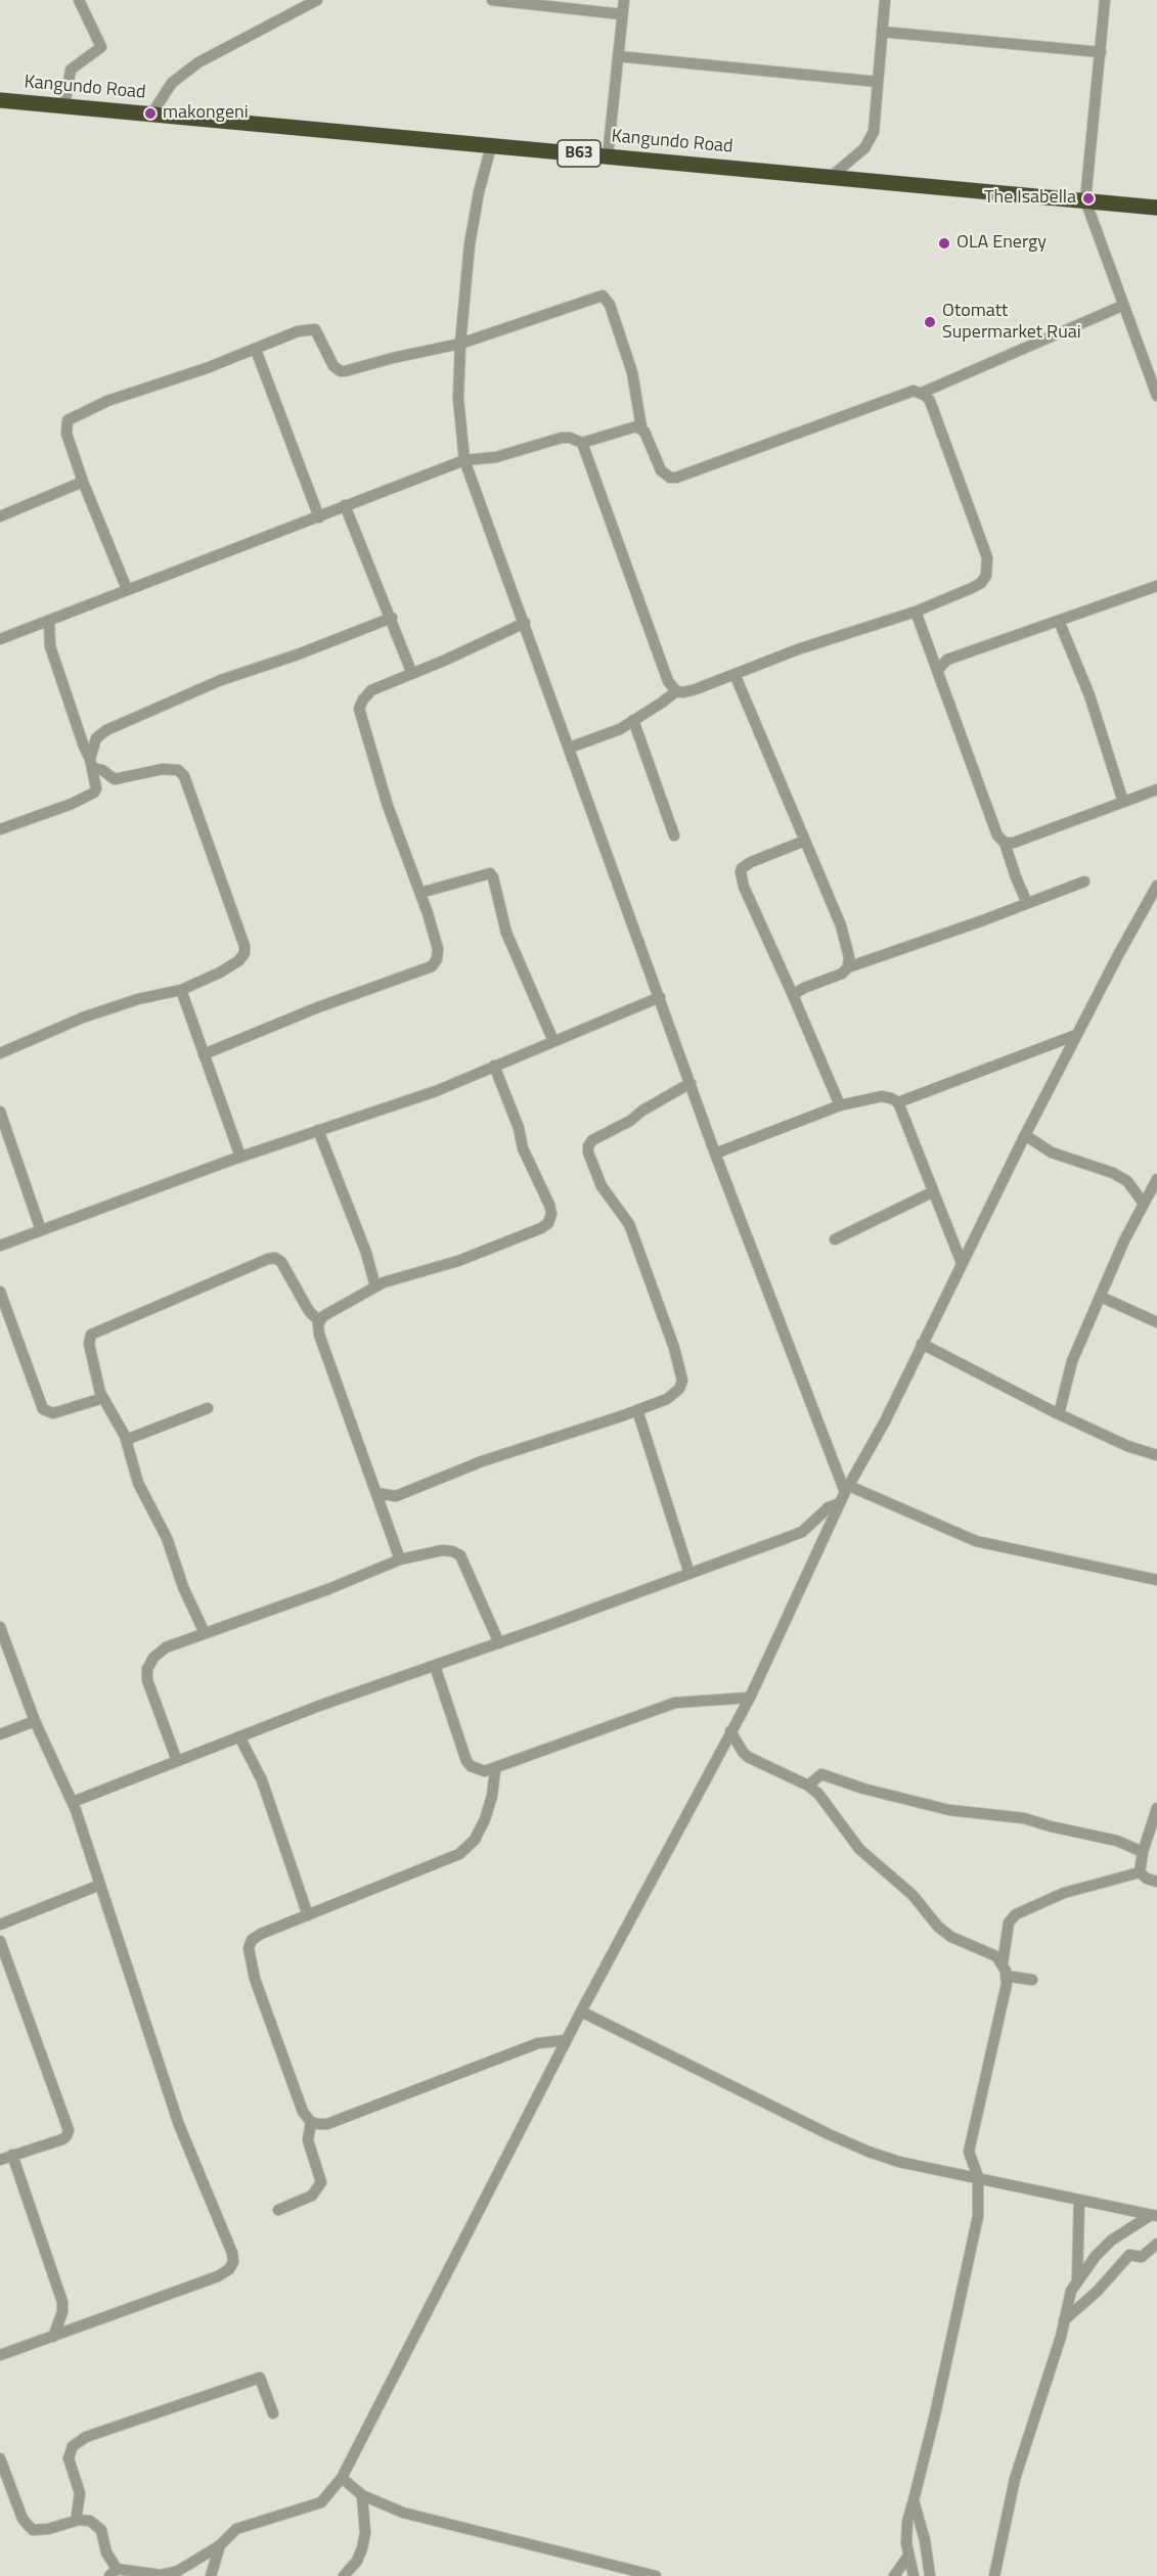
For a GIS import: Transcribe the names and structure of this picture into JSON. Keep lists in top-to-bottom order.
{
  "streets": {
    "highway": ["Kangundo Road", "B63"]
  },
  "places": [
    "makongeni",
    "The Isabella",
    "OLA Energy",
    "Otomatt Supermarket Ruai"
  ]
}
